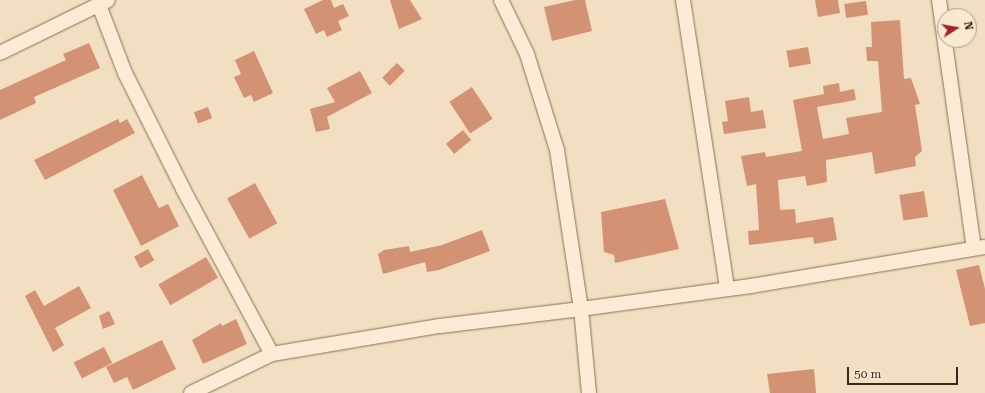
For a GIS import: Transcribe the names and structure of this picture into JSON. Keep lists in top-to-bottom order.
{
  "scale_bar": "50 m",
  "north": "right"
}
